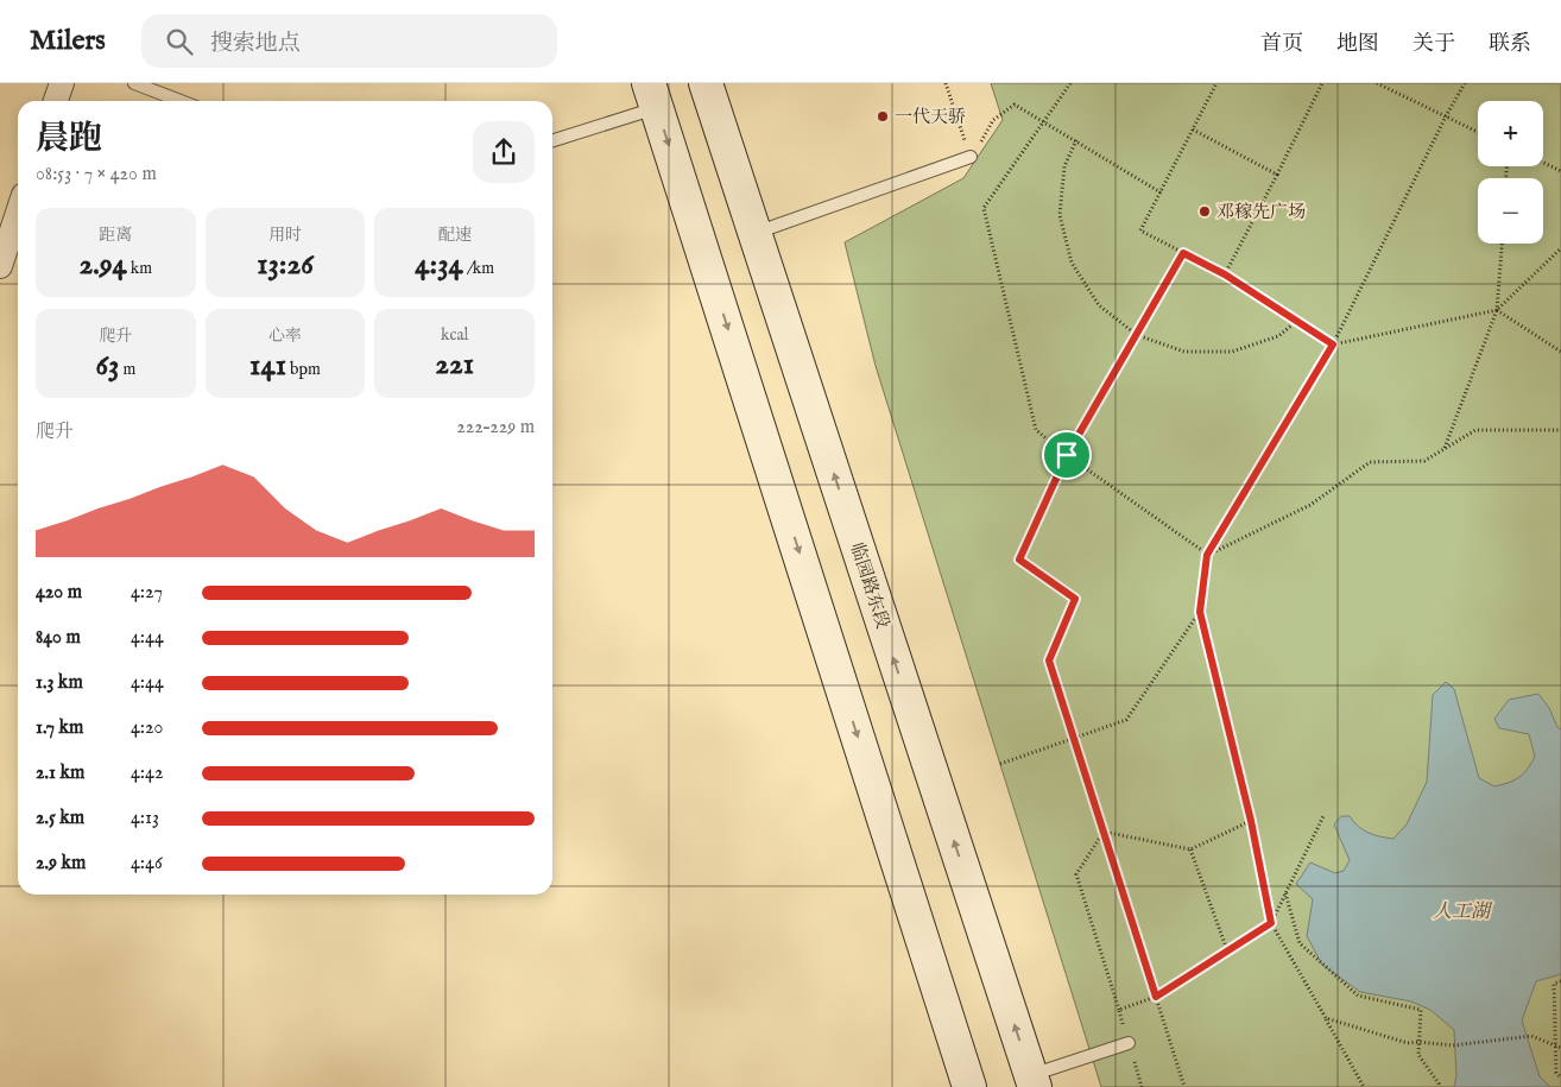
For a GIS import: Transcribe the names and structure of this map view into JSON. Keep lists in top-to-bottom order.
{
  "streets": {
    "main road": ["临园路东段"]
  },
  "water": ["人工湖"],
  "places": ["一代天骄", "邓稼先广场"],
  "page": {
    "header": "Milers",
    "search": "搜索地点",
    "nav": [
      "首页",
      "地图",
      "关于",
      "联系"
    ],
    "map_buttons": ["+", "−"],
    "heading": ["晨跑", "08:53 · 7 × 420 m"],
    "stats": [
      ["距离", "2.94 km"],
      ["用时", "13:26"],
      ["配速", "4:34 /km"],
      ["爬升", "63 m"],
      ["心率", "141 bpm"],
      ["kcal", "221"]
    ],
    "chart": ["爬升", "222–229 m"],
    "list": [
      {
        "name": "420 m",
        "note": "4:27"
      },
      {
        "name": "840 m",
        "note": "4:44"
      },
      {
        "name": "1.3 km",
        "note": "4:44"
      },
      {
        "name": "1.7 km",
        "note": "4:20"
      },
      {
        "name": "2.1 km",
        "note": "4:42"
      },
      {
        "name": "2.5 km",
        "note": "4:13"
      },
      {
        "name": "2.9 km",
        "note": "4:46"
      }
    ]
  }
}
